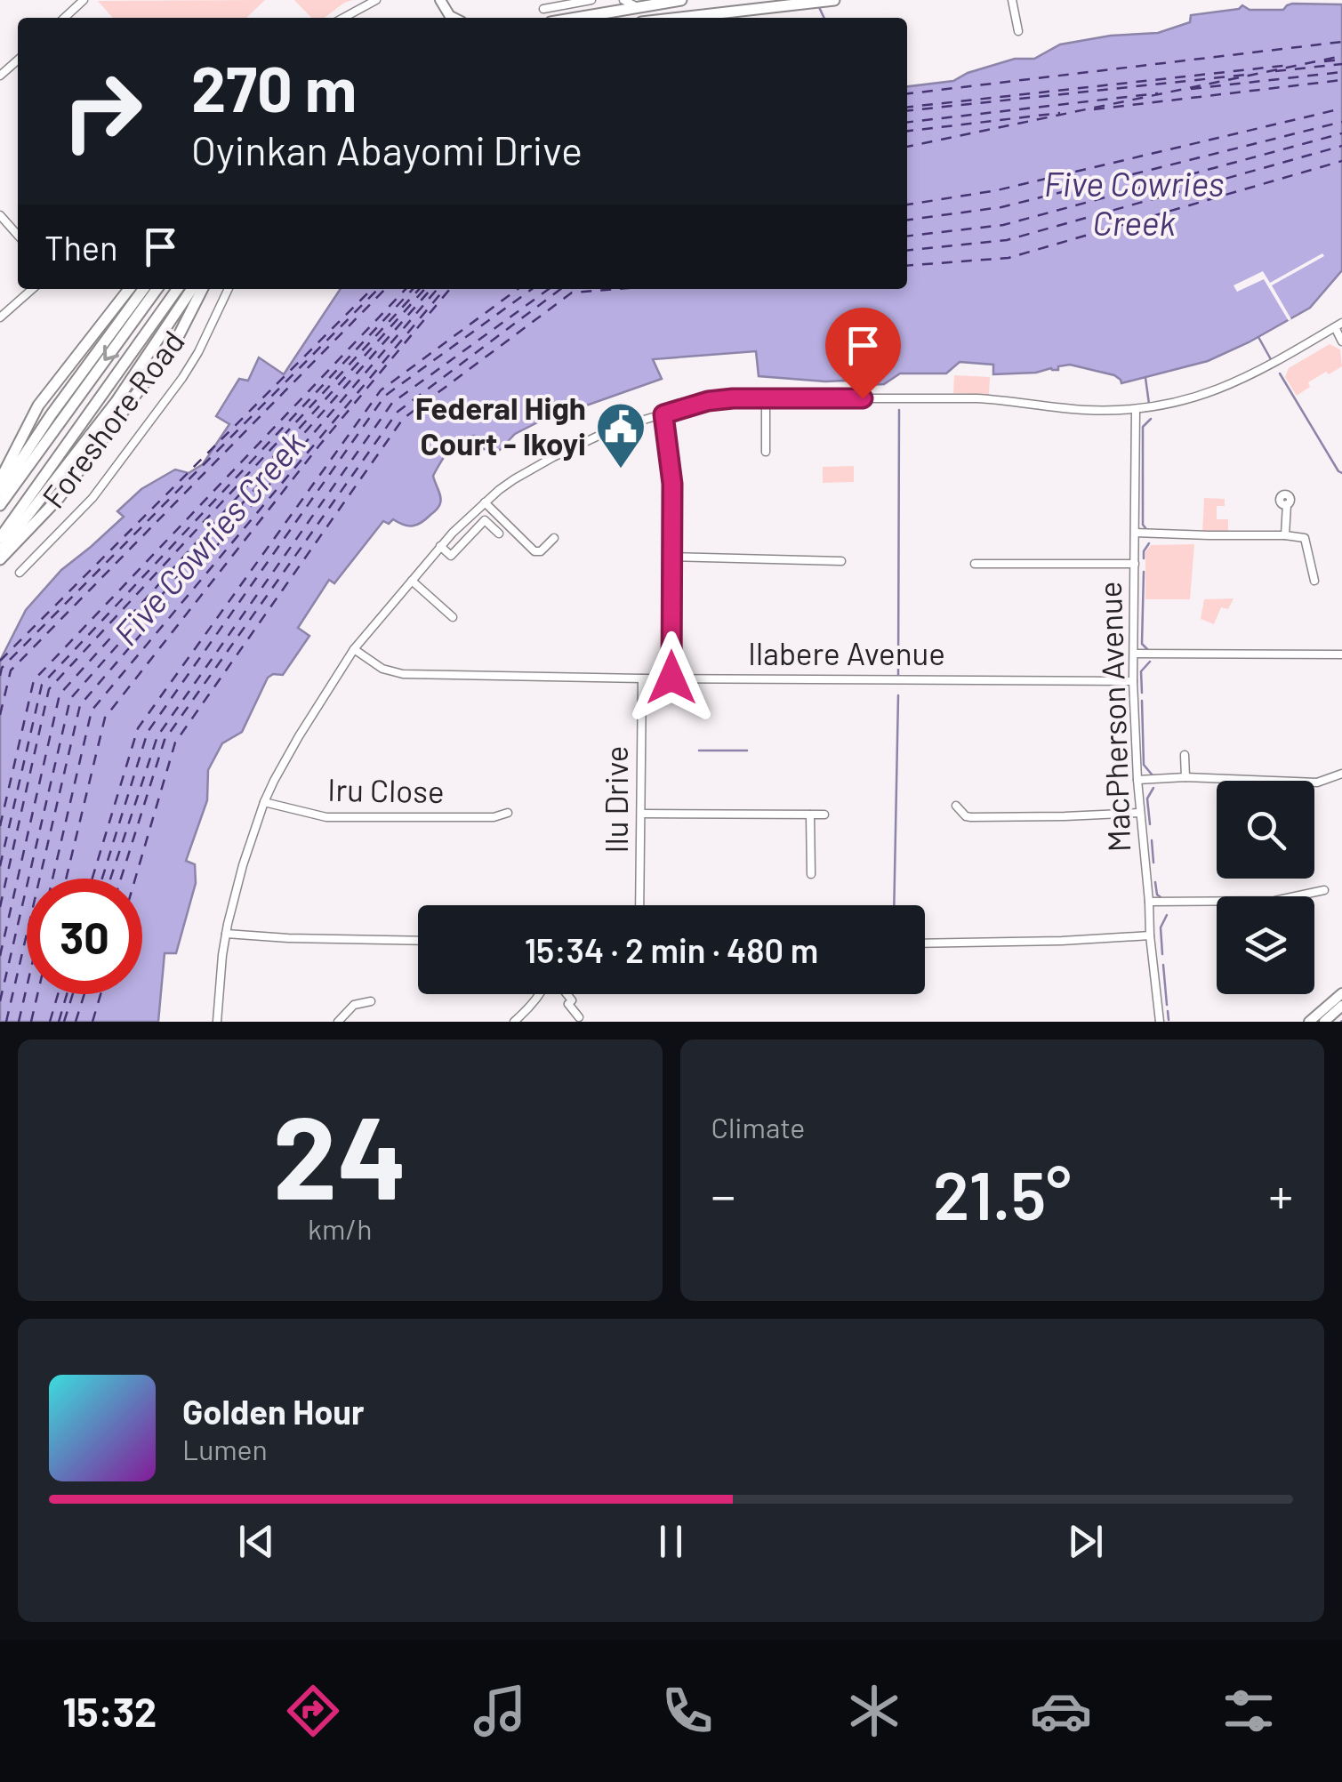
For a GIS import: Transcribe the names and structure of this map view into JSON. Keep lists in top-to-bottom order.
{
  "streets": {
    "street": [
      "Foreshore Road",
      "Ilabere Avenue",
      "MacPherson Avenue",
      "Iru Close",
      "Ilu Drive"
    ]
  },
  "crossings": [
    ["Ilabere Avenue", "MacPherson Avenue"],
    ["Ilabere Avenue", "Ilu Drive"]
  ],
  "water": ["Five Cowries Creek"],
  "places": {
    "public building": ["Federal High Court - Ikoyi"]
  },
  "page": {
    "turn": ["270 m", "Oyinkan Abayomi Drive"],
    "then": "Then",
    "limit": "30",
    "trip": "15:34 · 2 min · 480 m",
    "tile": [
      ["24", "km/h"],
      "Climate"
    ],
    "heat": ["−", "21.5°", "+"],
    "song": ["Golden Hour", "Lumen"],
    "tabs": "15:32"
  }
}
